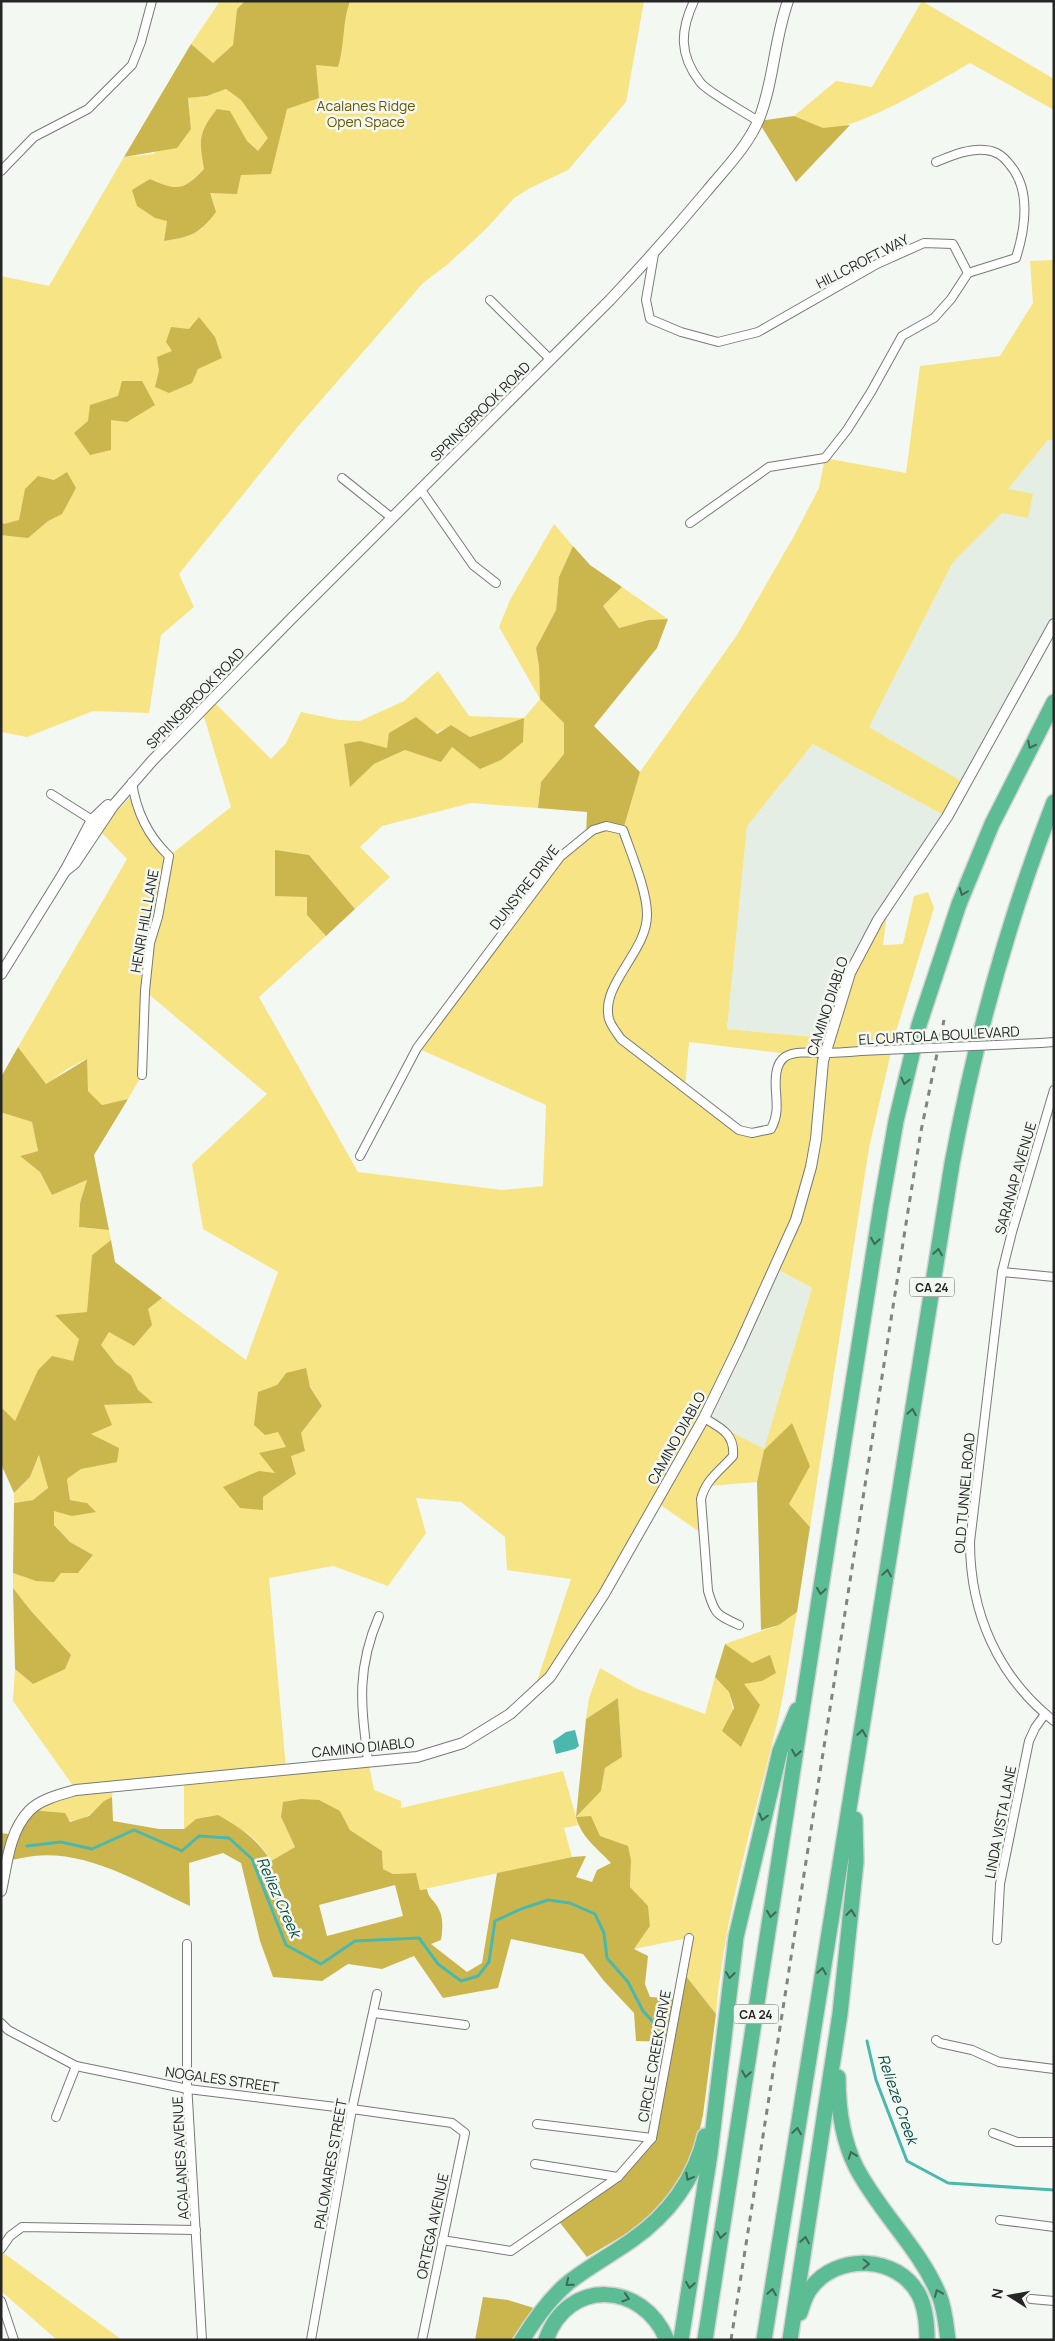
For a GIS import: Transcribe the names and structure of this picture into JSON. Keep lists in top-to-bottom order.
{
  "streets": {
    "highway": ["CA 24"],
    "street": [
      "HILLCROFT WAY",
      "SPRINGBROOK ROAD",
      "DUNSYRE DRIVE",
      "HENRI HILL LANE",
      "CAMINO DIABLO",
      "EL CURTOLA BOULEVARD",
      "SARANAP AVENUE",
      "OLD TUNNEL ROAD",
      "LINDA VISTA LANE",
      "CIRCLE CREEK DRIVE",
      "NOGALES STREET",
      "ACALANES AVENUE",
      "PALOMARES STREET",
      "ORTEGA AVENUE"
    ]
  },
  "crossings": [
    ["HILLCROFT WAY", "SPRINGBROOK ROAD"],
    ["SPRINGBROOK ROAD", "HENRI HILL LANE"],
    ["DUNSYRE DRIVE", "CAMINO DIABLO"],
    ["DUNSYRE DRIVE", "EL CURTOLA BOULEVARD"],
    ["CAMINO DIABLO", "EL CURTOLA BOULEVARD"],
    ["SARANAP AVENUE", "OLD TUNNEL ROAD"],
    ["OLD TUNNEL ROAD", "LINDA VISTA LANE"],
    ["CIRCLE CREEK DRIVE", "ORTEGA AVENUE"],
    ["NOGALES STREET", "ACALANES AVENUE"],
    ["NOGALES STREET", "PALOMARES STREET"],
    ["NOGALES STREET", "ORTEGA AVENUE"]
  ],
  "water": ["Reliez Creek", "Relieze Creek"],
  "parks": ["Acalanes Ridge Open Space"],
  "north": "left"
}
